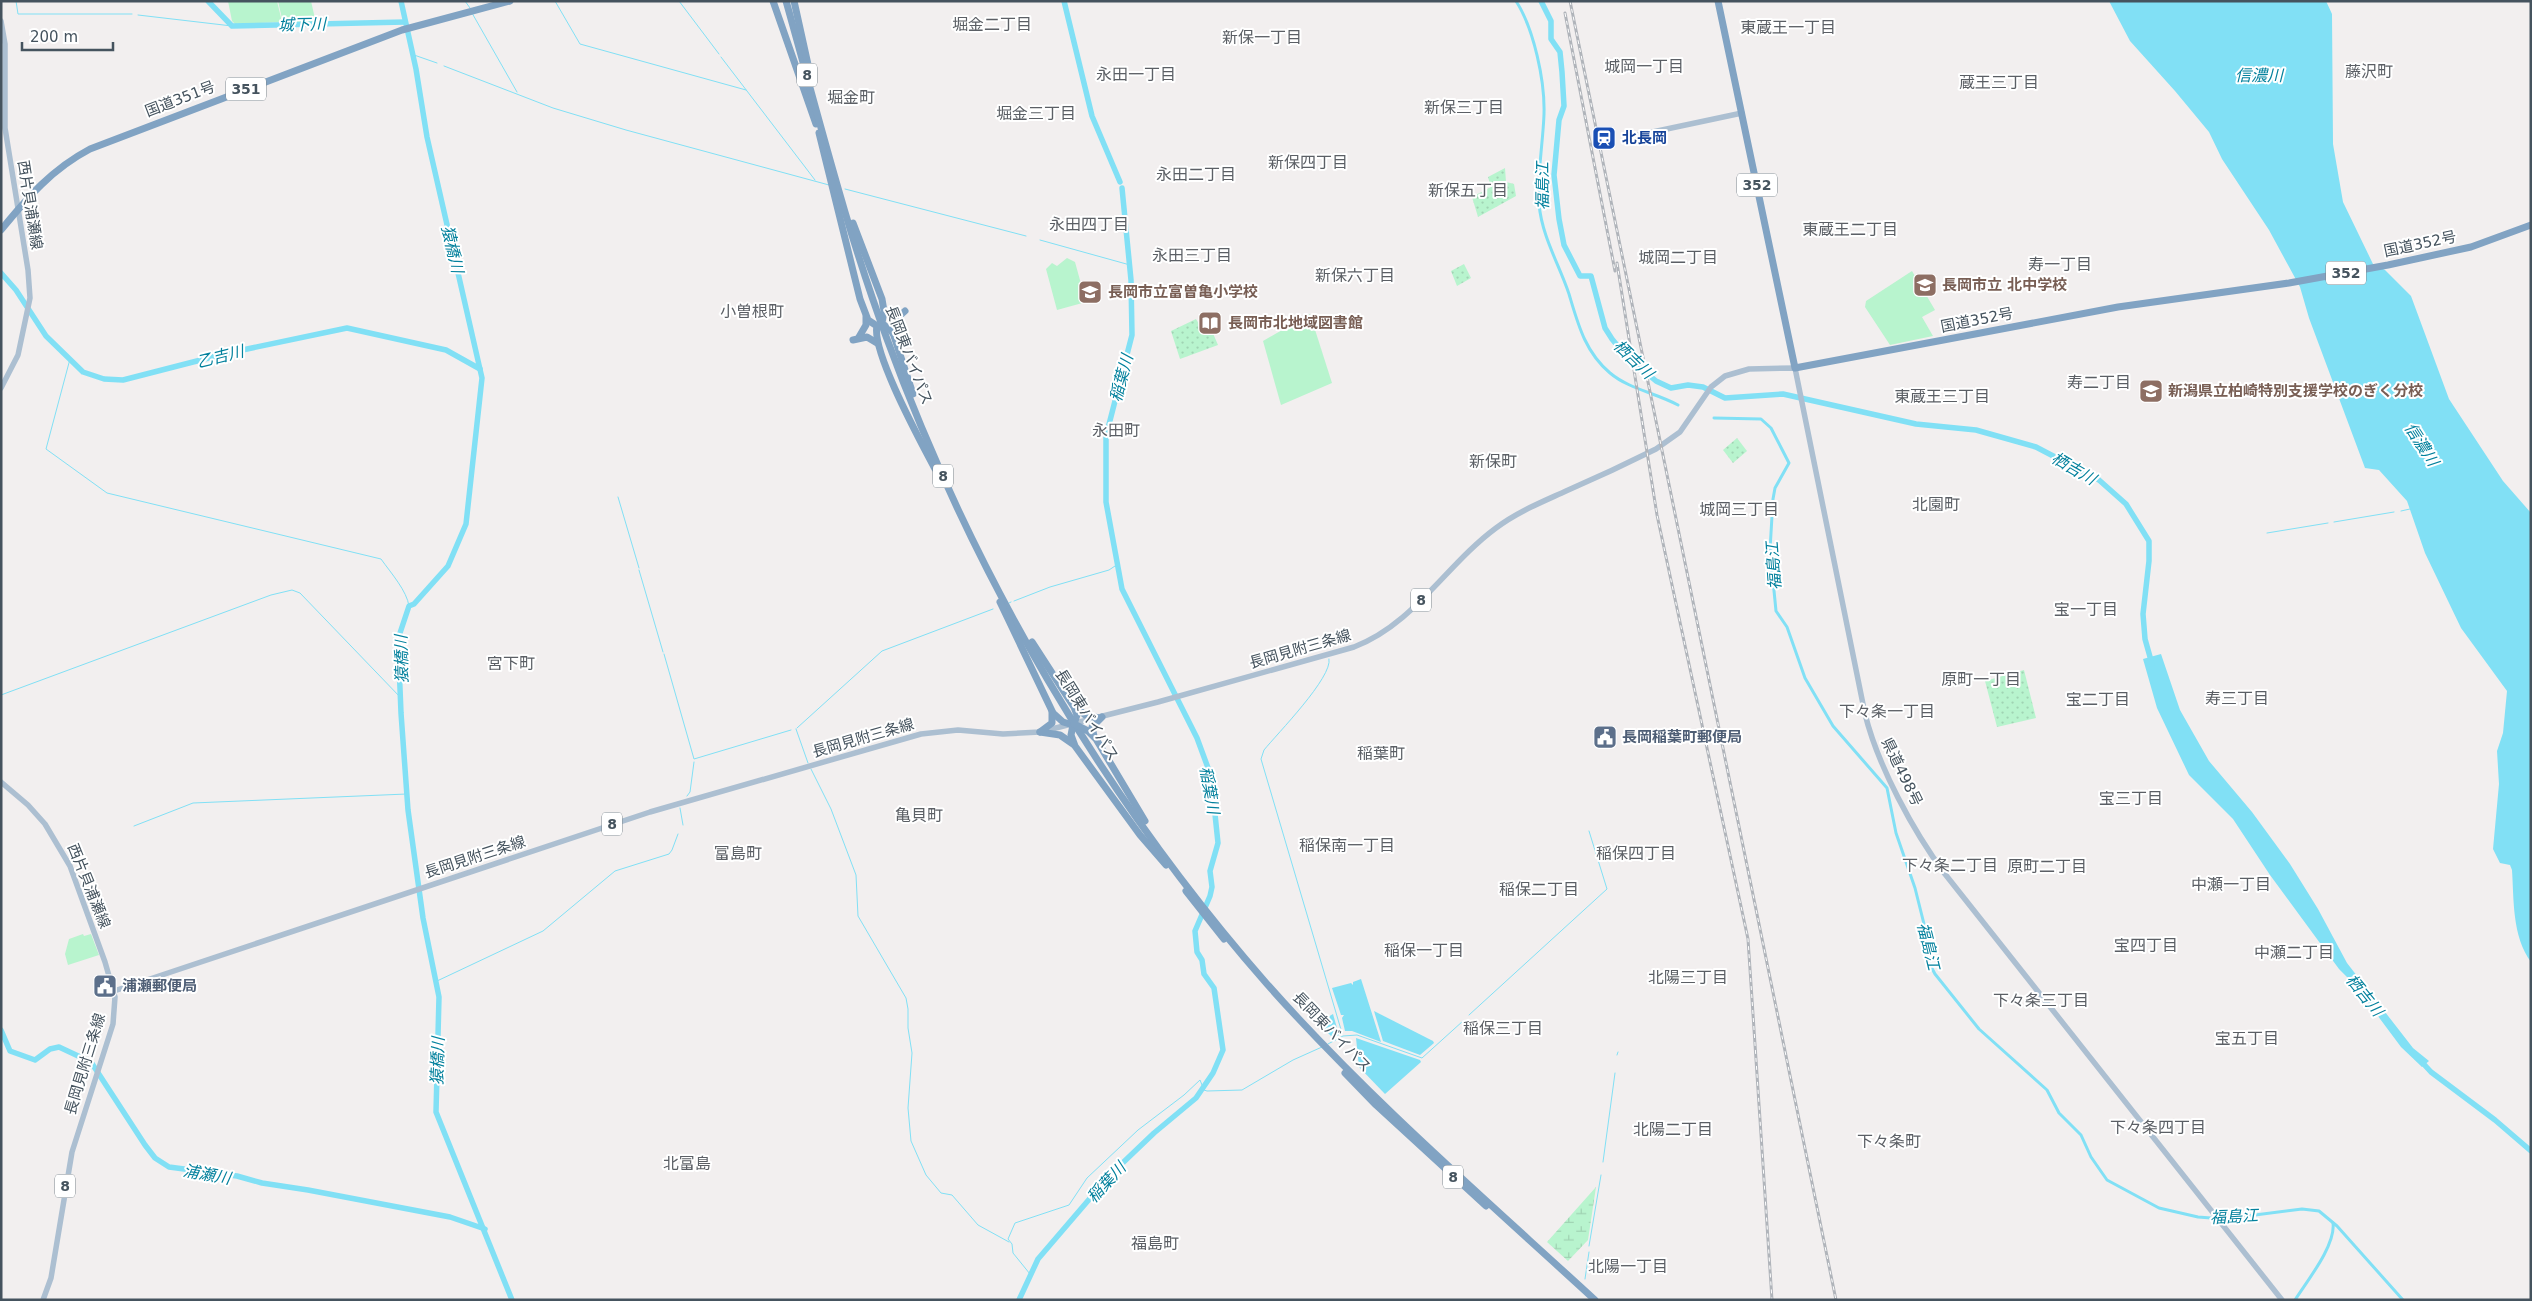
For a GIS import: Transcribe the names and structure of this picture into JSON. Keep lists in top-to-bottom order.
{
  "streets": {
    "highway": [
      "8",
      "351",
      "国道351号",
      "352",
      "国道352号",
      "長岡東バイパス"
    ],
    "main road": ["西片貝浦瀬線", "長岡見附三条線", "県道498号"]
  },
  "crossings": [
    ["8", "長岡東バイパス"],
    ["国道351号", "西片貝浦瀬線"],
    ["352", "国道352号"],
    ["352", "長岡見附三条線"],
    ["352", "県道498号"],
    ["西片貝浦瀬線", "長岡見附三条線"],
    ["国道352号", "長岡見附三条線"],
    ["国道352号", "県道498号"],
    ["長岡見附三条線", "県道498号"]
  ],
  "districts": [
    "堀金二丁目",
    "東蔵王一丁目",
    "新保一丁目",
    "城岡一丁目",
    "藤沢町",
    "永田一丁目",
    "蔵王三丁目",
    "堀金町",
    "新保三丁目",
    "堀金三丁目",
    "新保四丁目",
    "永田二丁目",
    "新保五丁目",
    "永田四丁目",
    "東蔵王二丁目",
    "永田三丁目",
    "城岡二丁目",
    "寿一丁目",
    "新保六丁目",
    "小曽根町",
    "寿二丁目",
    "東蔵王三丁目",
    "永田町",
    "新保町",
    "北園町",
    "城岡三丁目",
    "宝一丁目",
    "宮下町",
    "原町一丁目",
    "寿三丁目",
    "宝二丁目",
    "下々条一丁目",
    "稲葉町",
    "宝三丁目",
    "亀貝町",
    "稲保南一丁目",
    "富島町",
    "稲保四丁目",
    "下々条二丁目",
    "原町二丁目",
    "中瀬一丁目",
    "稲保二丁目",
    "宝四丁目",
    "稲保一丁目",
    "中瀬二丁目",
    "北陽三丁目",
    "下々条三丁目",
    "稲保三丁目",
    "宝五丁目",
    "下々条四丁目",
    "北陽二丁目",
    "下々条町",
    "北富島",
    "福島町",
    "北陽一丁目"
  ],
  "water": [
    "城下川",
    "信濃川",
    "福島江",
    "猿橋川",
    "乙吉川",
    "栖吉川",
    "稲葉川",
    "浦瀬川"
  ],
  "places": {
    "station": ["北長岡"],
    "school or university": ["長岡市立 北中学校", "長岡市立富曽亀小学校", "新潟県立柏崎特別支援学校のぎく分校"],
    "library": ["長岡市北地域図書館"],
    "public building": ["長岡稲葉町郵便局", "浦瀬郵便局"]
  },
  "scale_bar": "200 m"
}
